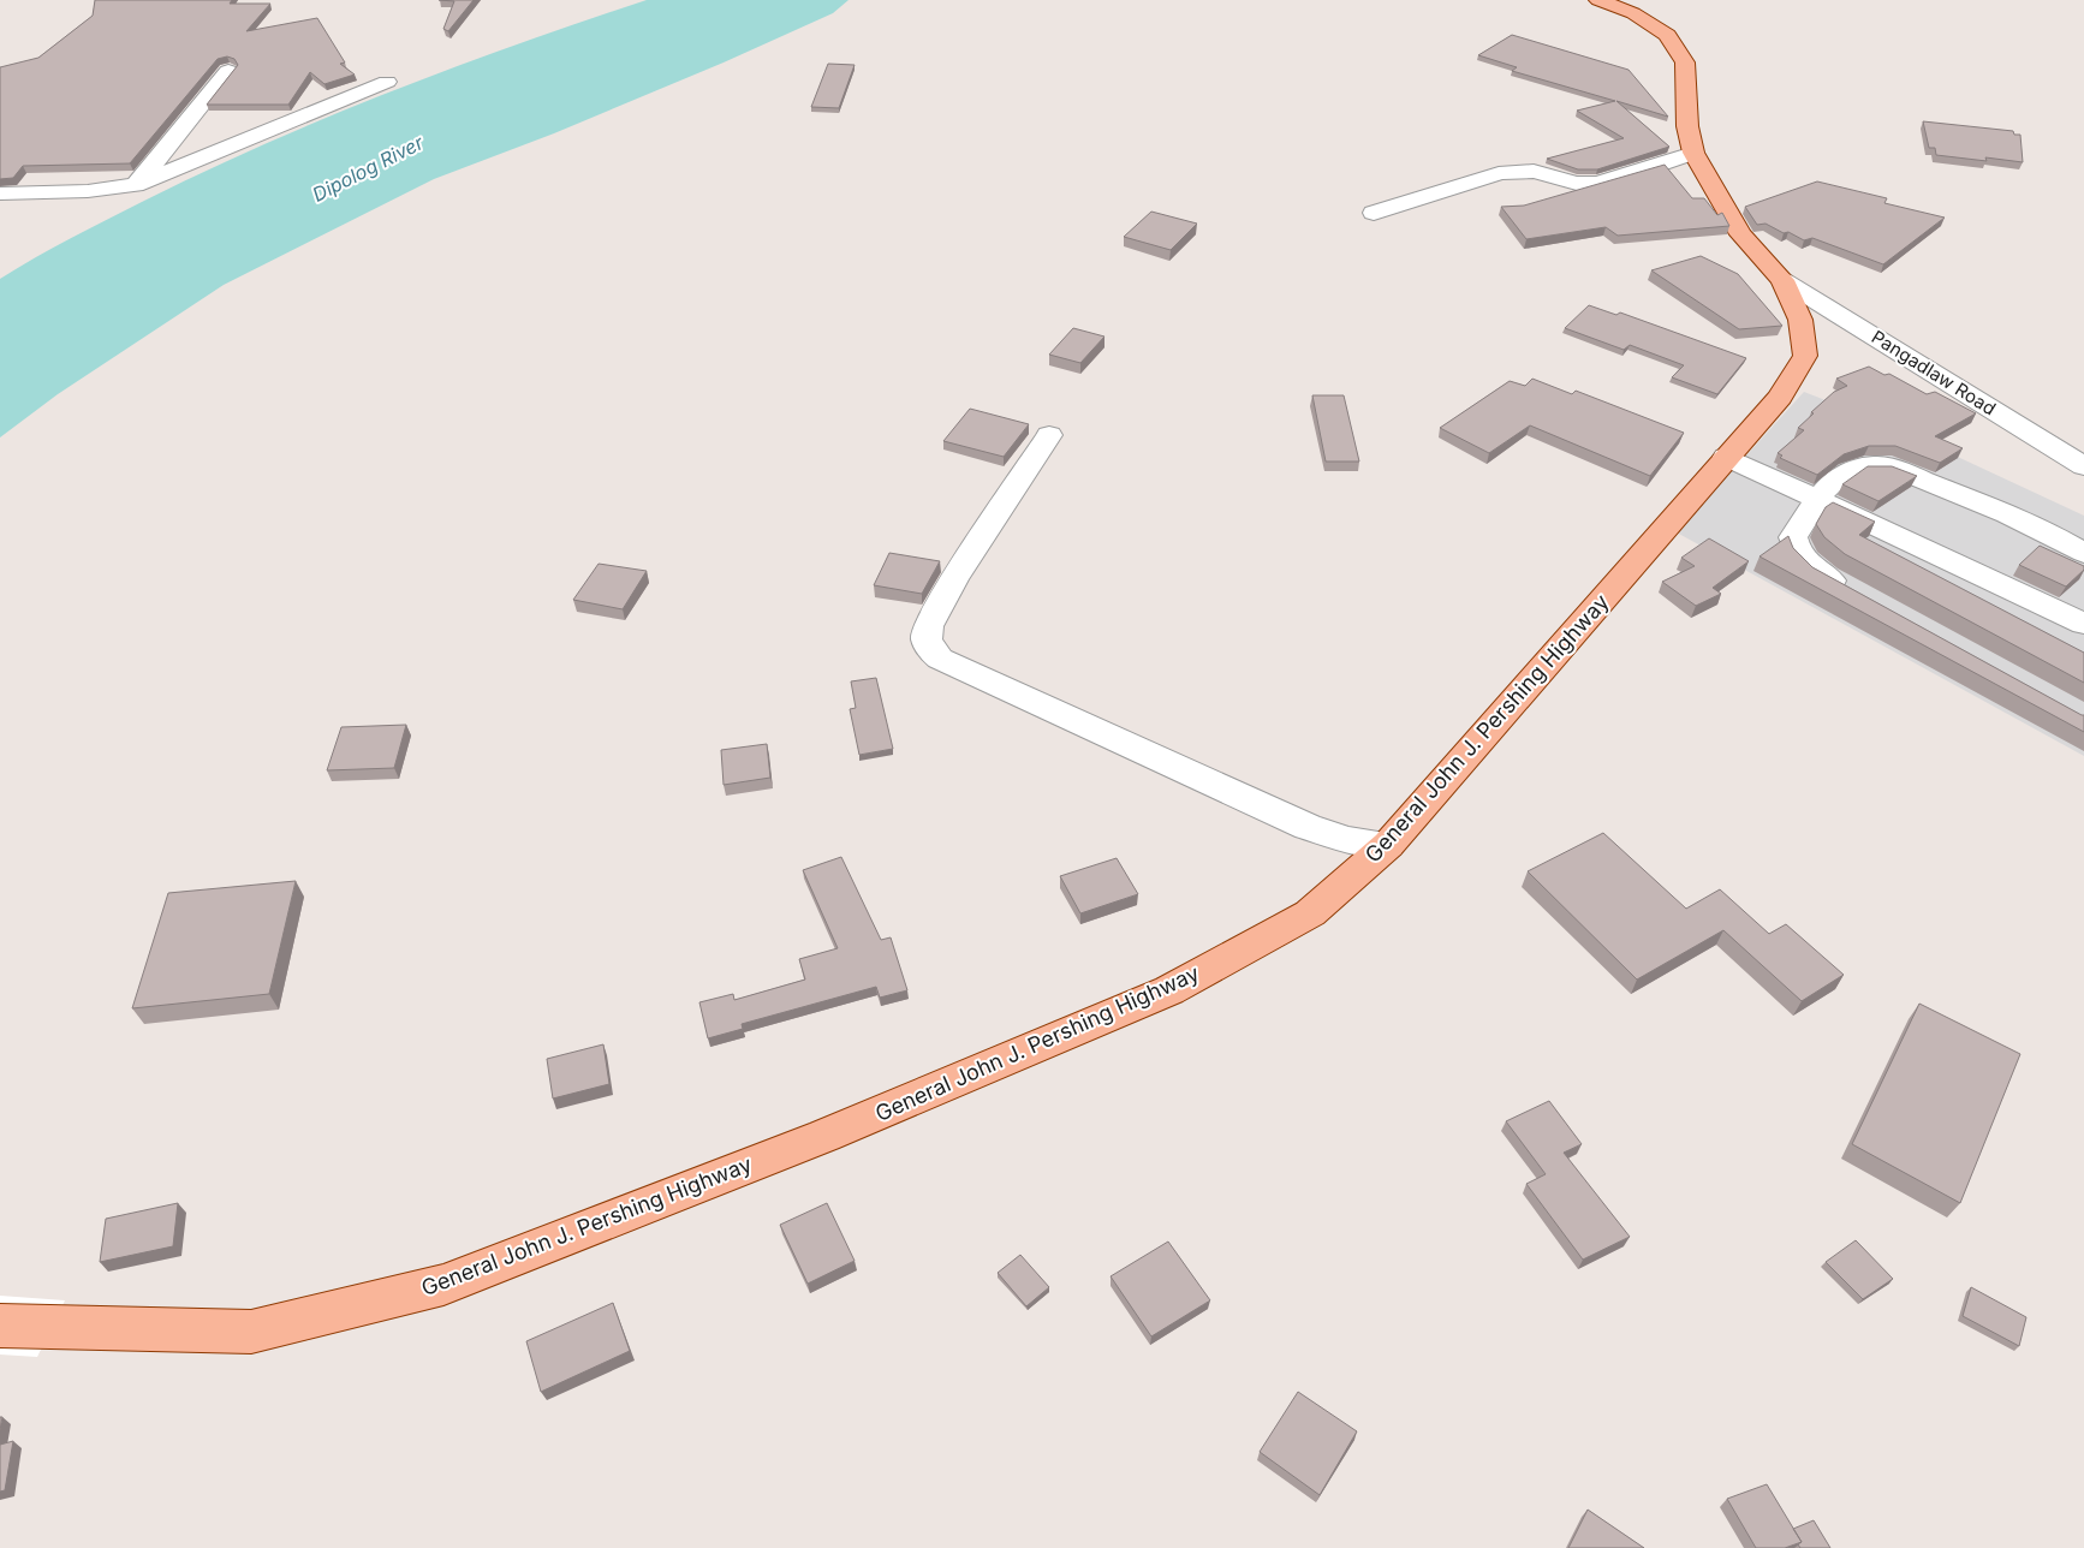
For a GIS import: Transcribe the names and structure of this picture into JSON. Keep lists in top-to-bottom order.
{
  "streets": {
    "main road": ["General John J. Pershing Highway"],
    "street": ["Pangadlaw Road"]
  },
  "crossings": [
    ["Pangadlaw Road", "General John J. Pershing Highway"]
  ],
  "water": ["Dipolog River"]
}
